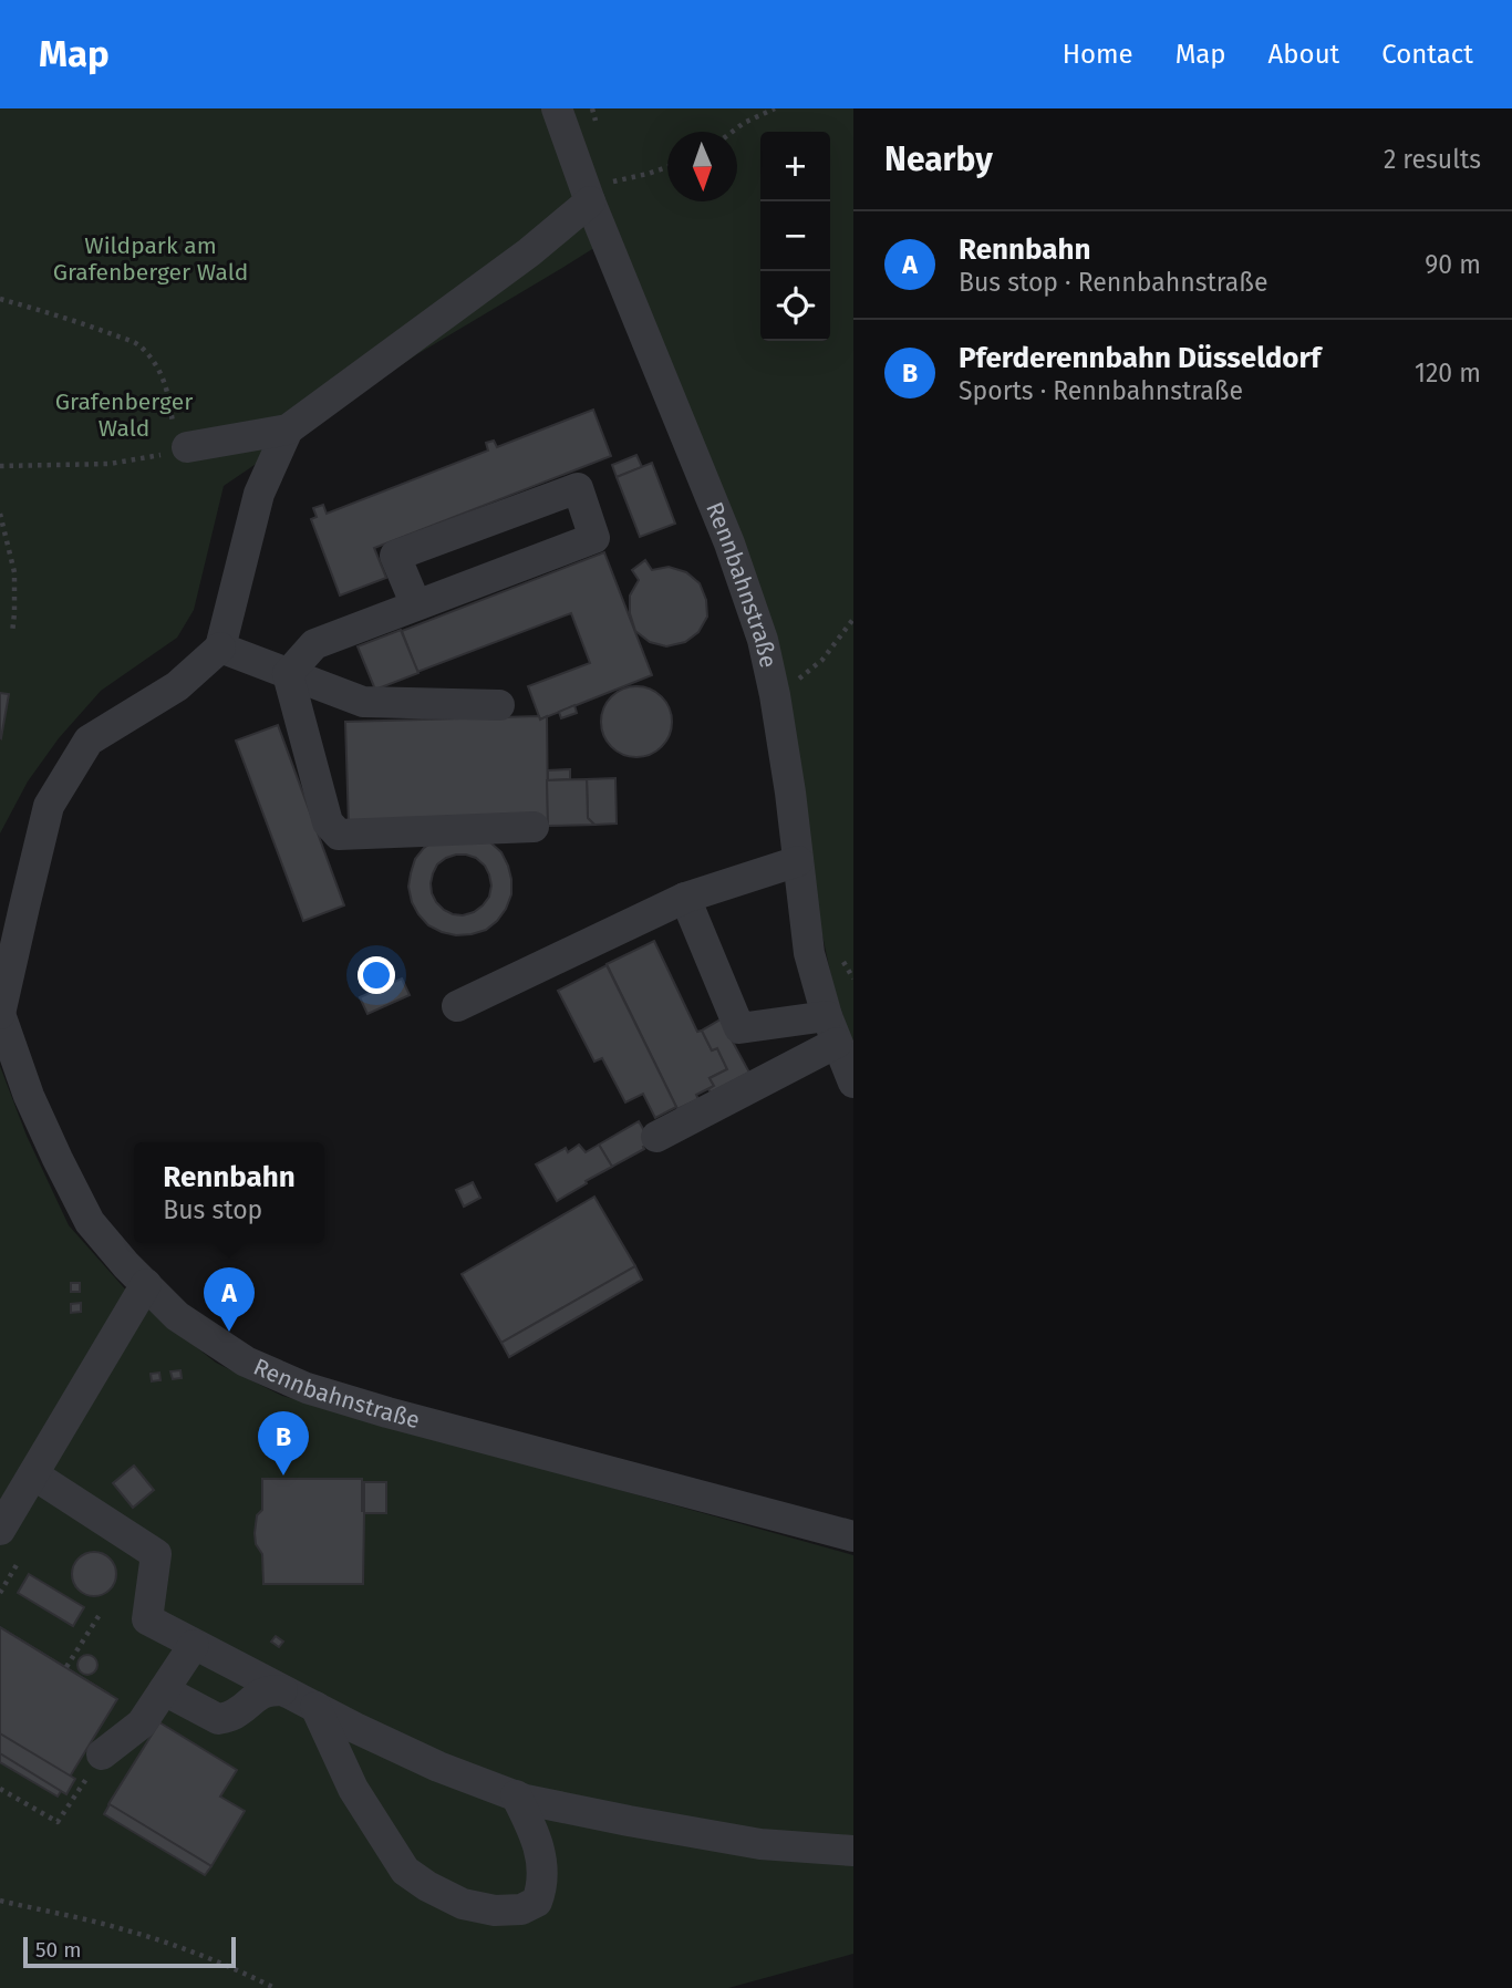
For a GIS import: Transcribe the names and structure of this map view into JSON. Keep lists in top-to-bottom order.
{
  "streets": {
    "street": ["Rennbahnstraße"]
  },
  "parks": ["Wildpark am Grafenberger Wald", "Grafenberger Wald"],
  "scale_bar": "50 m",
  "north": "bottom",
  "page": {
    "header": "Map",
    "nav": [
      "Home",
      "Map",
      "About",
      "Contact"
    ],
    "heading": ["Nearby", "2 results"],
    "map_buttons": ["+", "−"],
    "list": [
      {
        "mark": "A",
        "name": "Rennbahn",
        "note": "Bus stop · Rennbahnstraße",
        "value": "90 m"
      },
      {
        "mark": "B",
        "name": "Pferderennbahn Düsseldorf",
        "note": "Sports · Rennbahnstraße",
        "value": "120 m"
      }
    ],
    "popup": ["Rennbahn", "Bus stop"],
    "pins": ["A", "B"],
    "scale": "50 m"
  }
}
